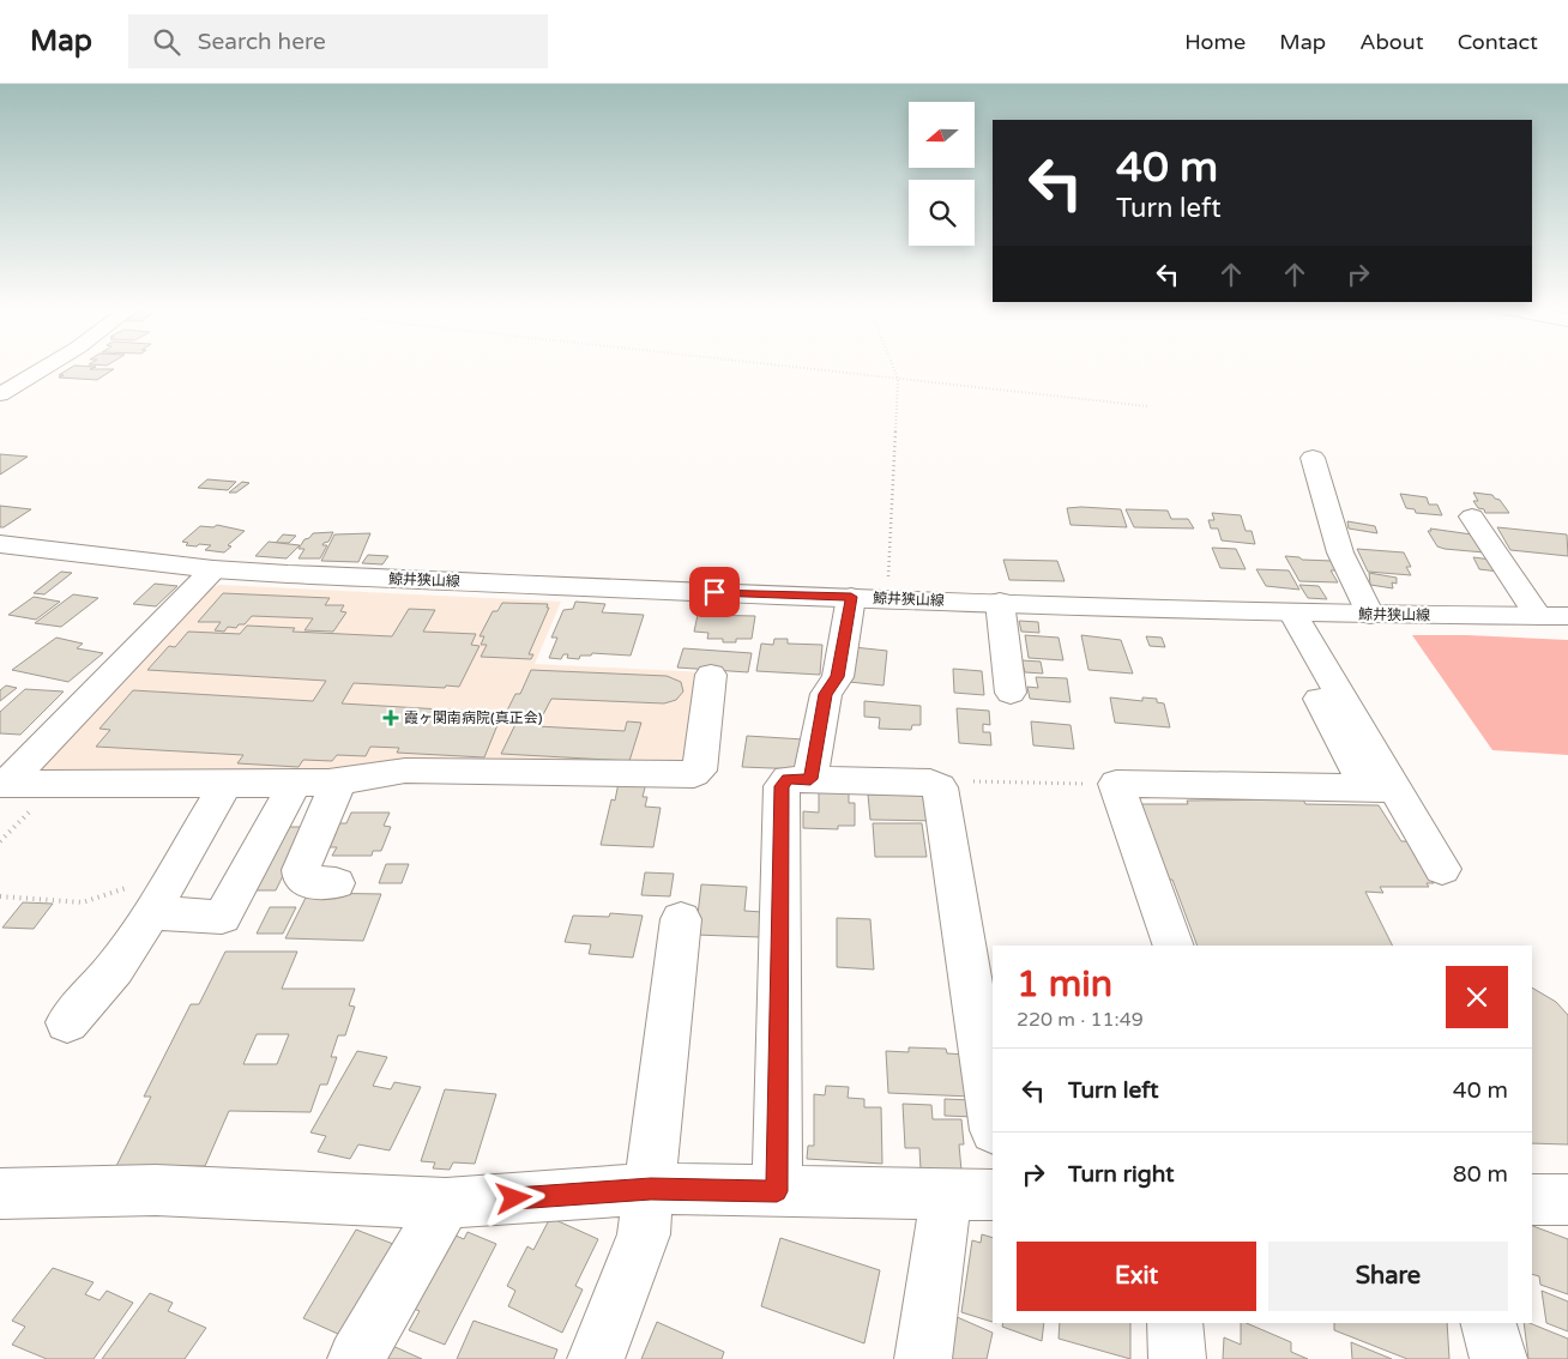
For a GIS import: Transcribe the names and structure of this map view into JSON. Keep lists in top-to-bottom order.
{
  "streets": {
    "street": ["鯨井狭山線"]
  },
  "places": {
    "health": ["霞ヶ関南病院(真正会)"]
  },
  "north": "left",
  "page": {
    "header": "Map",
    "search": "Search here",
    "nav": [
      "Home",
      "Map",
      "About",
      "Contact"
    ],
    "turn": ["40 m", "Turn left"],
    "heading": ["1 min", "220 m · 11:49"],
    "list": [
      {
        "name": "Turn left",
        "value": "40 m"
      },
      {
        "name": "Turn right",
        "value": "80 m"
      }
    ],
    "buttons": ["Exit", "Share"]
  }
}
